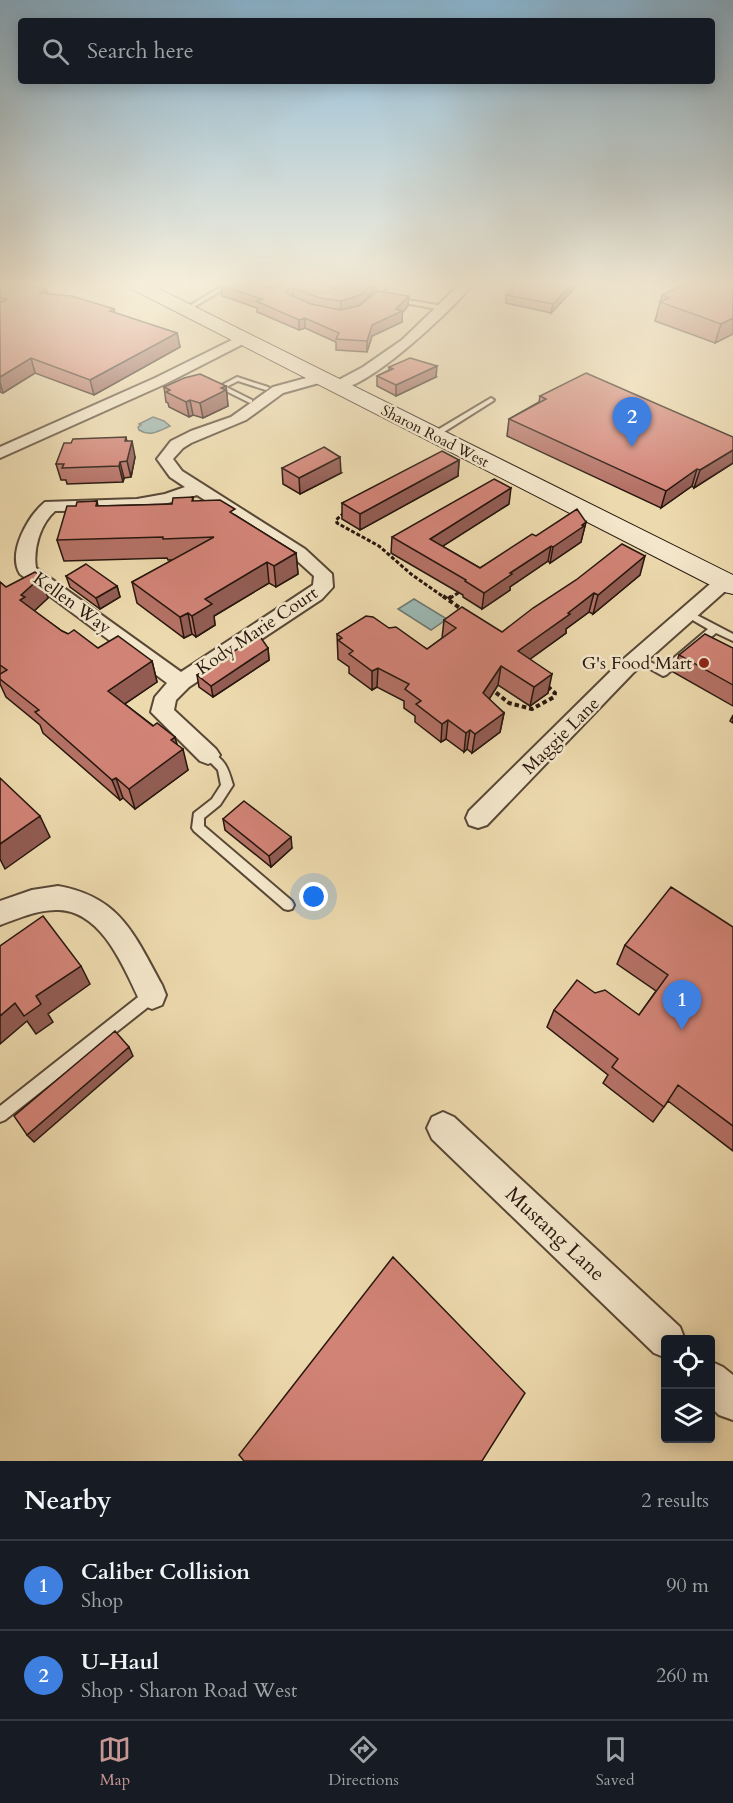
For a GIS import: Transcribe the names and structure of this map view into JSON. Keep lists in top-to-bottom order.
{
  "streets": {
    "main road": ["Sharon Road West"],
    "street": [
      "Kellen Way",
      "Kody Marie Court",
      "Maggie Lane",
      "Mustang Lane"
    ]
  },
  "crossings": [
    ["Sharon Road West", "Kody Marie Court"],
    ["Sharon Road West", "Maggie Lane"],
    ["Kellen Way", "Kody Marie Court"]
  ],
  "places": ["G's Food Mart"],
  "page": {
    "search": "Search here",
    "pins": ["2", "1"],
    "heading": ["Nearby", "2 results"],
    "list": [
      {
        "mark": "1",
        "name": "Caliber Collision",
        "note": "Shop",
        "value": "90 m"
      },
      {
        "mark": "2",
        "name": "U-Haul",
        "note": "Shop · Sharon Road West",
        "value": "260 m"
      }
    ],
    "nav": ["Map", "Directions", "Saved"]
  }
}
